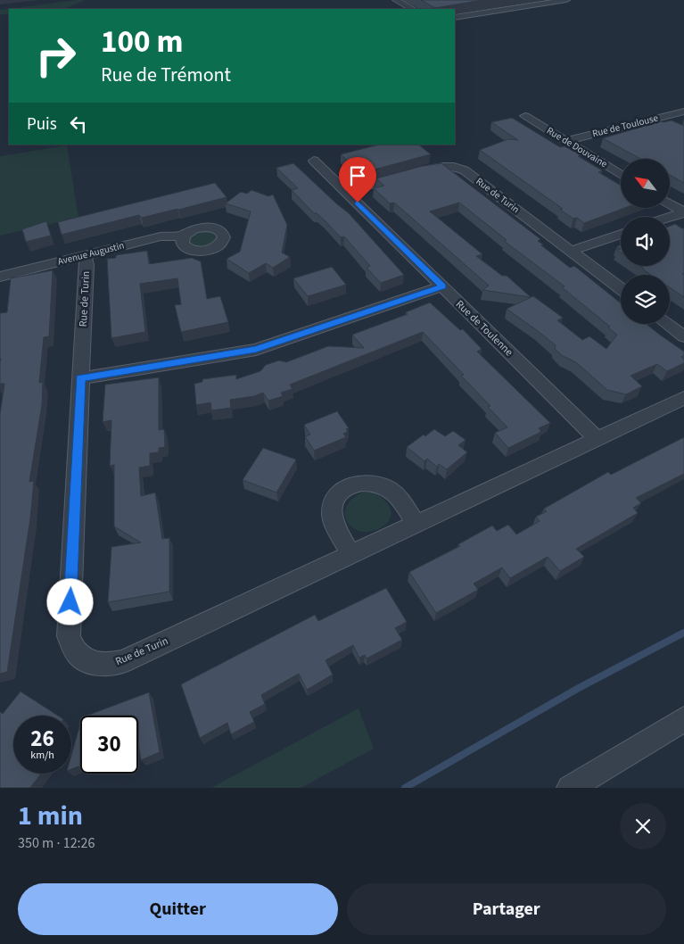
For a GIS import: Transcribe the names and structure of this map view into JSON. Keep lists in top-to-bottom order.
{
  "streets": {
    "street": [
      "Rue de Toulouse",
      "Rue de Douvaine",
      "Rue de Turin",
      "Avenue Augustin",
      "Rue de Toulenne"
    ]
  },
  "crossings": [
    ["Rue de Toulouse", "Rue de Douvaine"],
    ["Rue de Turin", "Avenue Augustin"],
    ["Rue de Turin", "Rue de Toulenne"]
  ],
  "north": "top left",
  "page": {
    "turn": ["100 m", "Rue de Trémont"],
    "then": "Puis",
    "speed": "26 km/h",
    "limit": "30",
    "heading": ["1 min", "350 m · 12:26"],
    "buttons": ["Quitter", "Partager"]
  }
}
